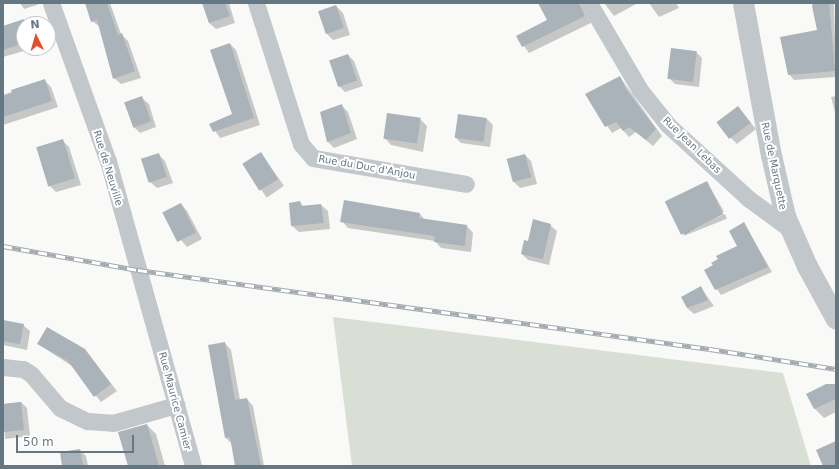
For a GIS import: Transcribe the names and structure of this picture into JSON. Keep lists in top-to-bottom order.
{
  "streets": {
    "street": [
      "Rue Jean Lebas",
      "Rue de Marquette",
      "Rue du Duc d'Anjou",
      "Rue de Neuville",
      "Rue Maurice Camier"
    ]
  },
  "crossings": [
    ["Rue Jean Lebas", "Rue de Marquette"],
    ["Rue de Neuville", "Rue Maurice Camier"]
  ],
  "scale_bar": "50 m",
  "north": "top"
}
